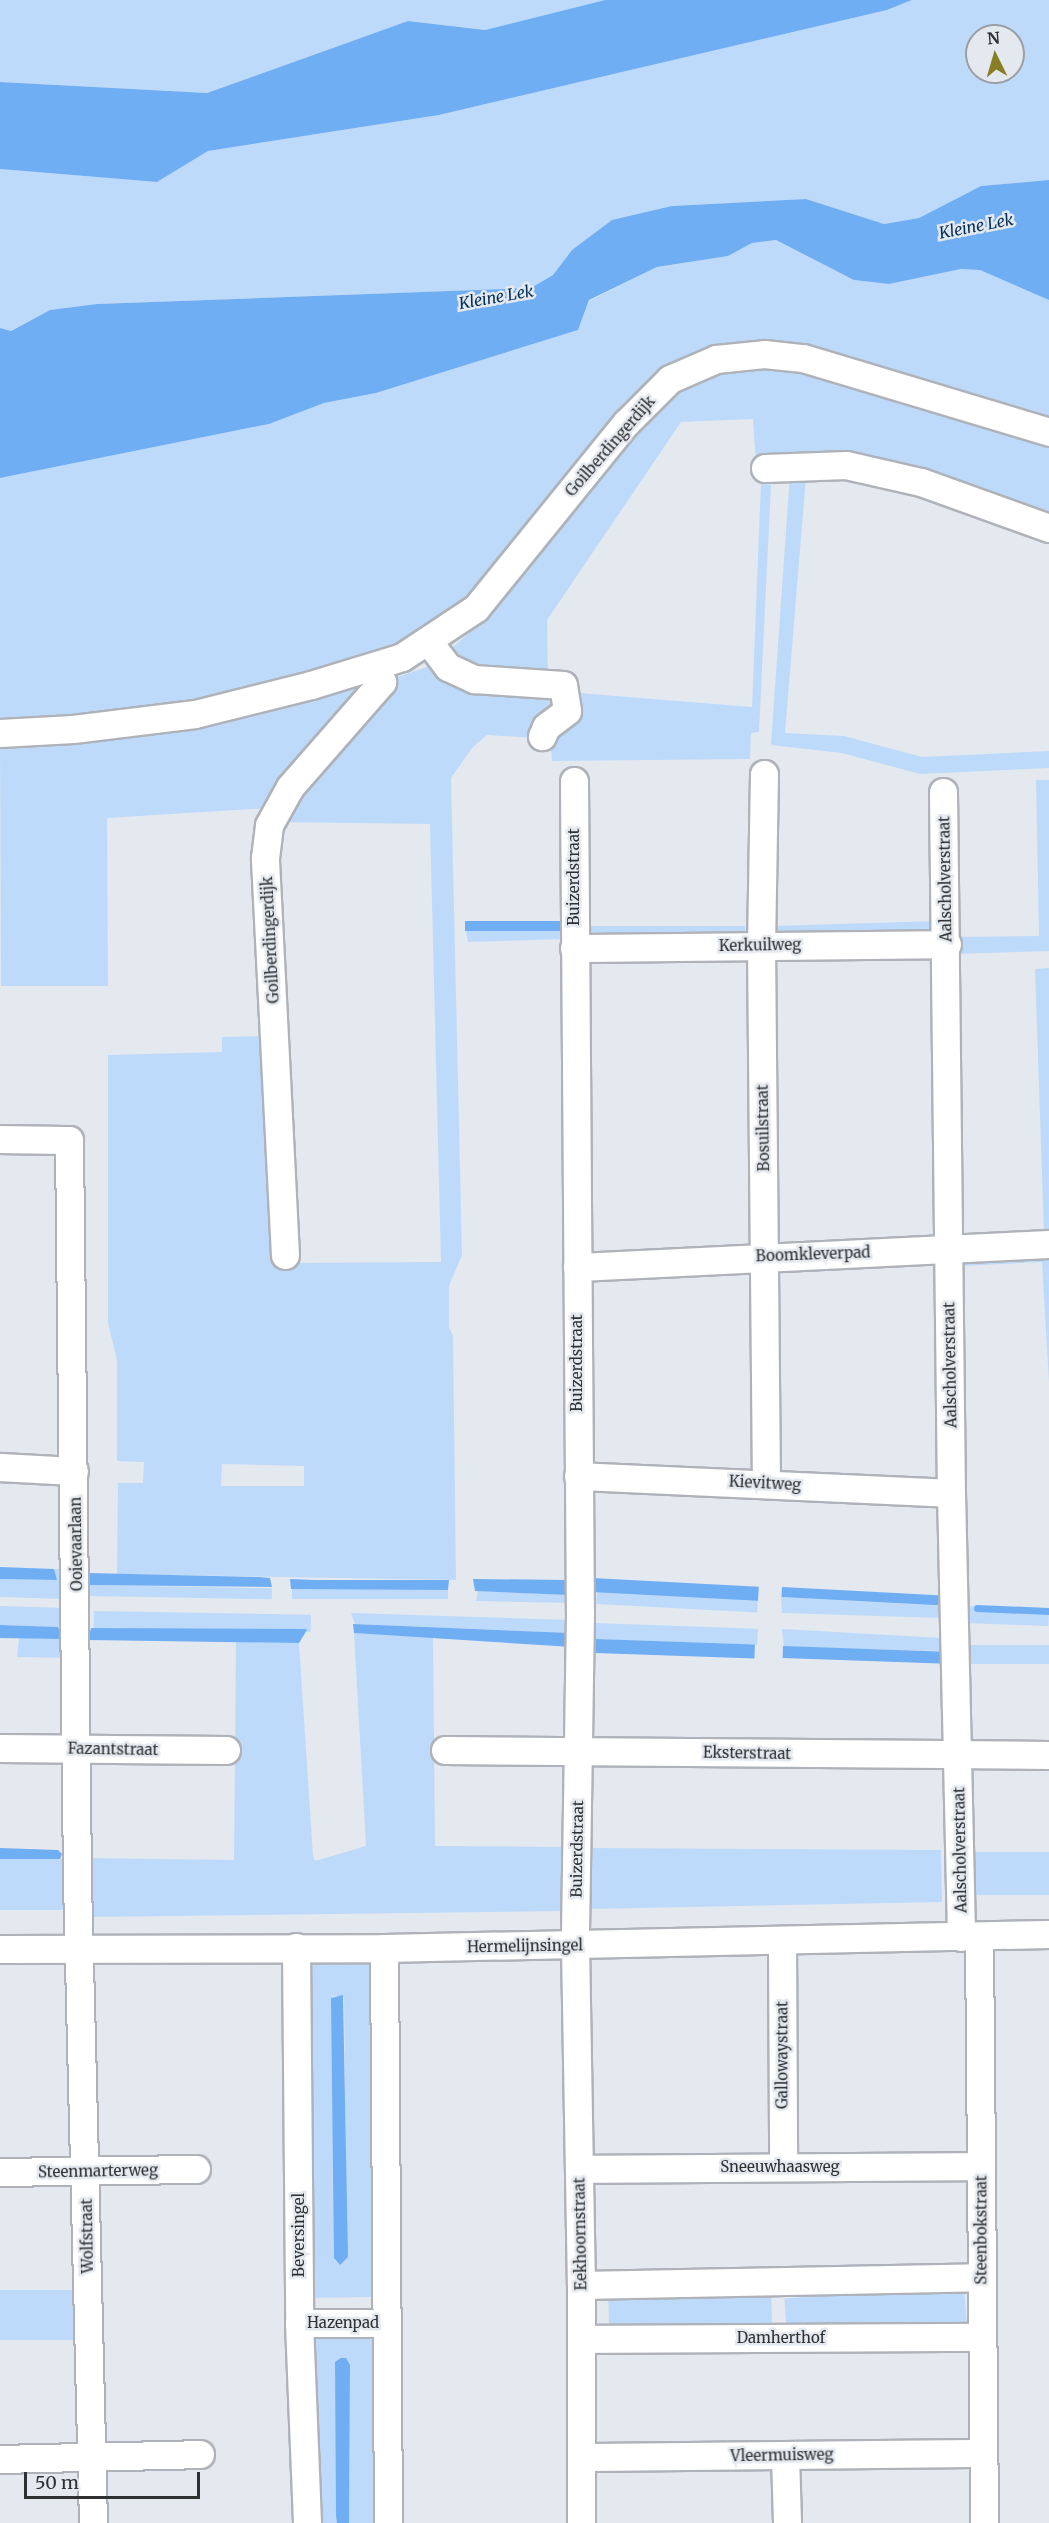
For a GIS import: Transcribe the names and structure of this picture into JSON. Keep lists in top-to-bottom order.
{
  "streets": {
    "street": [
      "Goilberdingerdijk",
      "Buizerdstraat",
      "Aalscholverstraat",
      "Kerkuilweg",
      "Bosuilstraat",
      "Boomkleverpad",
      "Kievitweg",
      "Ooievaarlaan",
      "Fazantstraat",
      "Eksterstraat",
      "Hermelijnsingel",
      "Gallowaystraat",
      "Sneeuwhaasweg",
      "Steenmarterweg",
      "Steenbokstraat",
      "Eekhoornstraat",
      "Beversingel",
      "Wolfstraat",
      "Hazenpad",
      "Damherthof",
      "Vleermuisweg"
    ]
  },
  "crossings": [
    ["Buizerdstraat", "Kerkuilweg"],
    ["Buizerdstraat", "Boomkleverpad"],
    ["Buizerdstraat", "Kievitweg"],
    ["Buizerdstraat", "Eksterstraat"],
    ["Buizerdstraat", "Hermelijnsingel"],
    ["Buizerdstraat", "Eekhoornstraat"],
    ["Aalscholverstraat", "Kerkuilweg"],
    ["Aalscholverstraat", "Boomkleverpad"],
    ["Aalscholverstraat", "Kievitweg"],
    ["Aalscholverstraat", "Eksterstraat"],
    ["Aalscholverstraat", "Hermelijnsingel"],
    ["Aalscholverstraat", "Steenbokstraat"],
    ["Kerkuilweg", "Bosuilstraat"],
    ["Bosuilstraat", "Boomkleverpad"],
    ["Bosuilstraat", "Kievitweg"],
    ["Ooievaarlaan", "Fazantstraat"],
    ["Ooievaarlaan", "Hermelijnsingel"],
    ["Ooievaarlaan", "Wolfstraat"],
    ["Hermelijnsingel", "Gallowaystraat"],
    ["Hermelijnsingel", "Steenbokstraat"],
    ["Hermelijnsingel", "Eekhoornstraat"],
    ["Hermelijnsingel", "Beversingel"],
    ["Hermelijnsingel", "Wolfstraat"],
    ["Gallowaystraat", "Sneeuwhaasweg"],
    ["Sneeuwhaasweg", "Steenbokstraat"],
    ["Sneeuwhaasweg", "Eekhoornstraat"],
    ["Steenmarterweg", "Wolfstraat"],
    ["Steenbokstraat", "Damherthof"],
    ["Steenbokstraat", "Vleermuisweg"],
    ["Eekhoornstraat", "Damherthof"],
    ["Eekhoornstraat", "Vleermuisweg"],
    ["Beversingel", "Hazenpad"]
  ],
  "water": ["Kleine Lek"],
  "scale_bar": "50 m",
  "north": "top"
}
